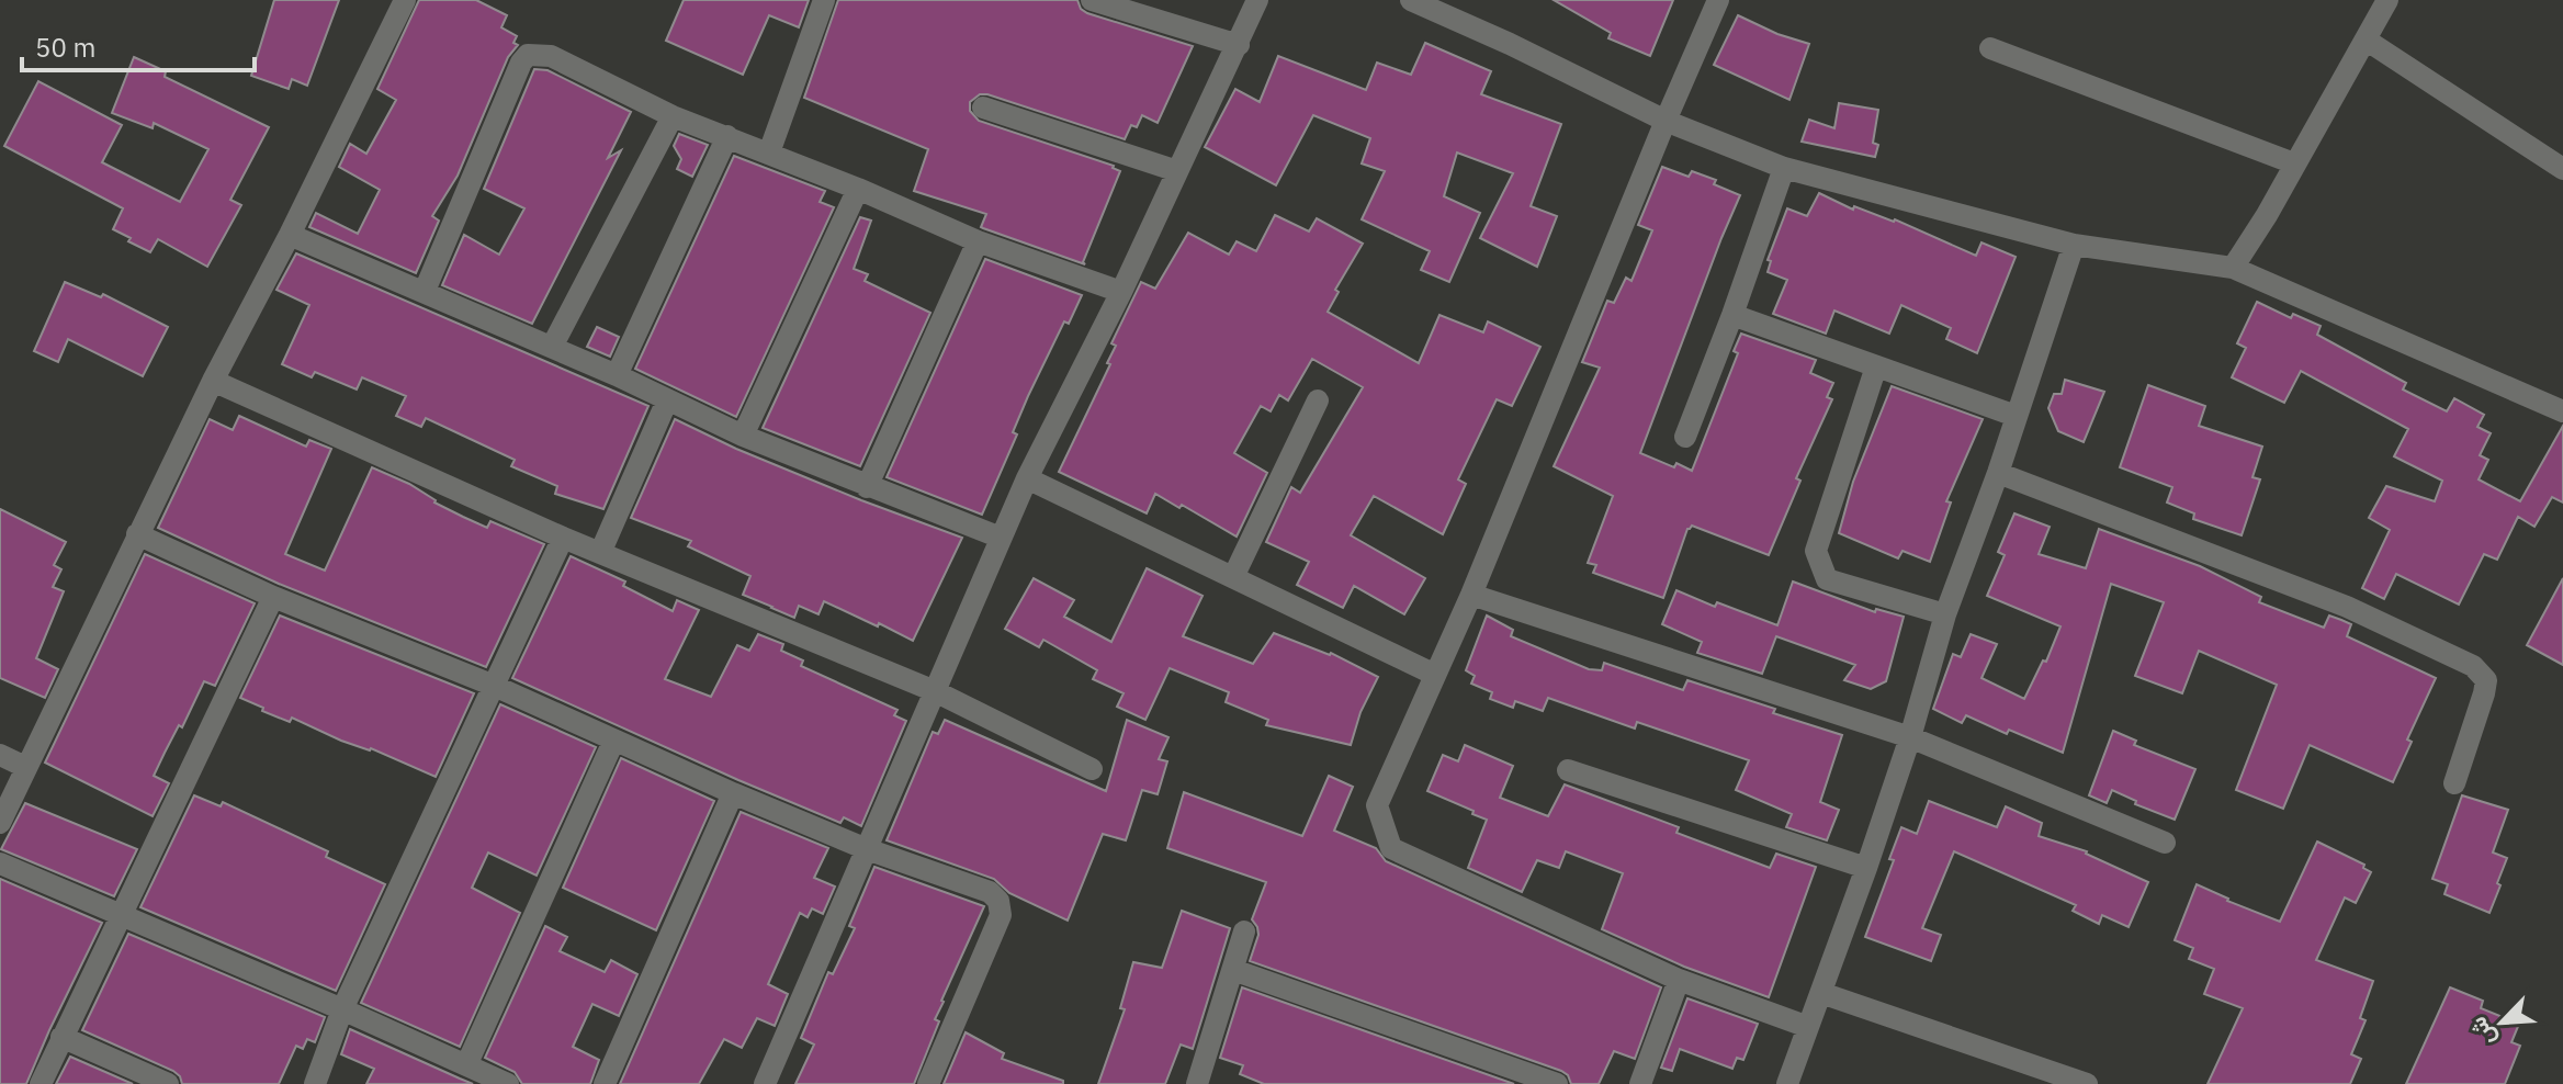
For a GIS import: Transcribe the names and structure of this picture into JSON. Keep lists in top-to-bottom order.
{
  "scale_bar": "50 m",
  "north": "bottom left"
}
